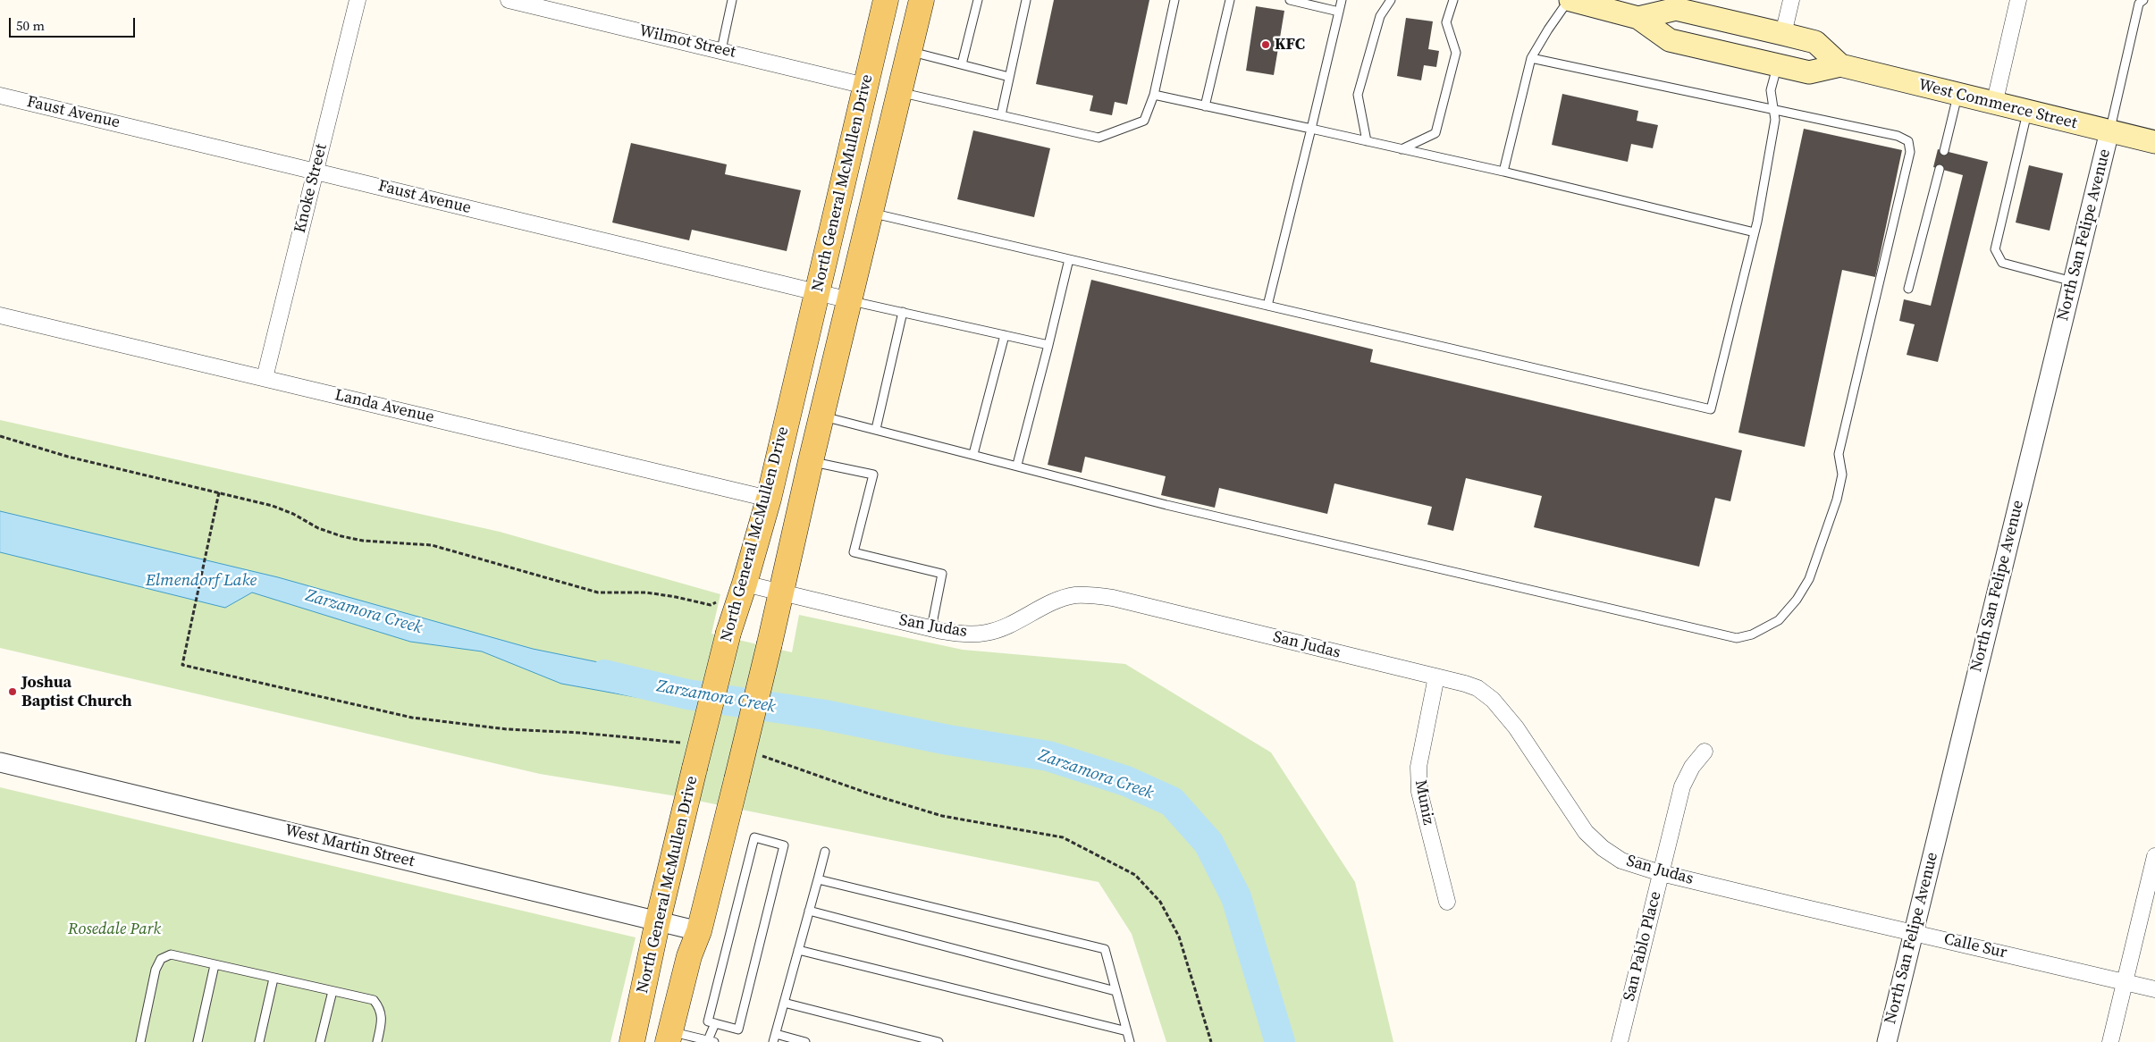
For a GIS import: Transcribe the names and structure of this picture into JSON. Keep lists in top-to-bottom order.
{
  "streets": {
    "main road": ["West Commerce Street", "North General McMullen Drive"],
    "street": [
      "Wilmot Street",
      "Faust Avenue",
      "Knoke Street",
      "North San Felipe Avenue",
      "Landa Avenue",
      "San Judas",
      "Muniz",
      "West Martin Street",
      "San Pablo Place",
      "Calle Sur"
    ]
  },
  "crossings": [
    ["Wilmot Street", "North General McMullen Drive"],
    ["West Commerce Street", "North San Felipe Avenue"],
    ["Faust Avenue", "North General McMullen Drive"],
    ["Faust Avenue", "Knoke Street"],
    ["North General McMullen Drive", "Landa Avenue"],
    ["North General McMullen Drive", "San Judas"],
    ["North General McMullen Drive", "West Martin Street"],
    ["Knoke Street", "Landa Avenue"],
    ["North San Felipe Avenue", "Calle Sur"],
    ["San Judas", "Muniz"],
    ["San Judas", "San Pablo Place"],
    ["San Judas", "Calle Sur"]
  ],
  "water": ["Elmendorf Lake", "Zarzamora Creek"],
  "parks": ["Rosedale Park"],
  "places": ["KFC", "Joshua Baptist Church"],
  "scale_bar": "50 m"
}
